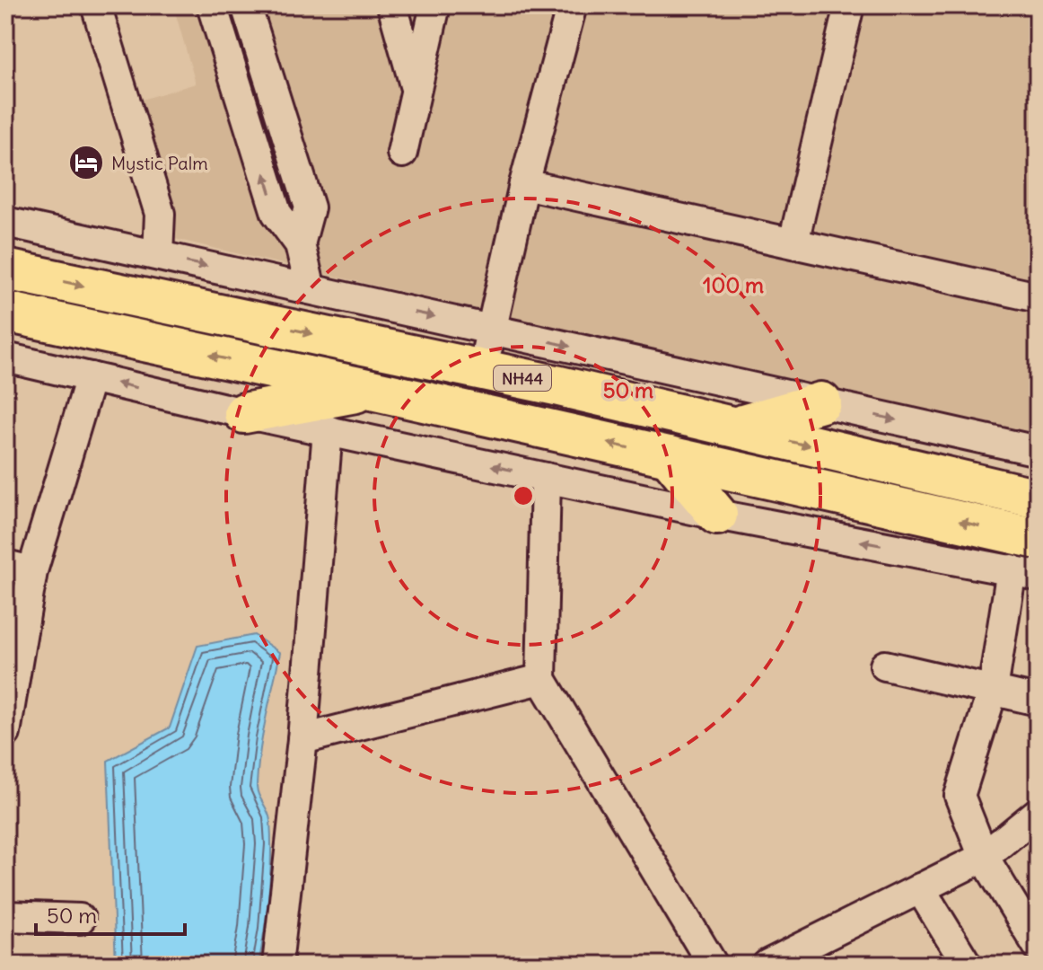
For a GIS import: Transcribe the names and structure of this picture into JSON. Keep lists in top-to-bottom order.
{
  "streets": {
    "highway": ["NH44"]
  },
  "places": {
    "hotel": ["Mystic Palm"]
  },
  "scale_bar": "50 m",
  "rings": ["100 m", "50 m"]
}
